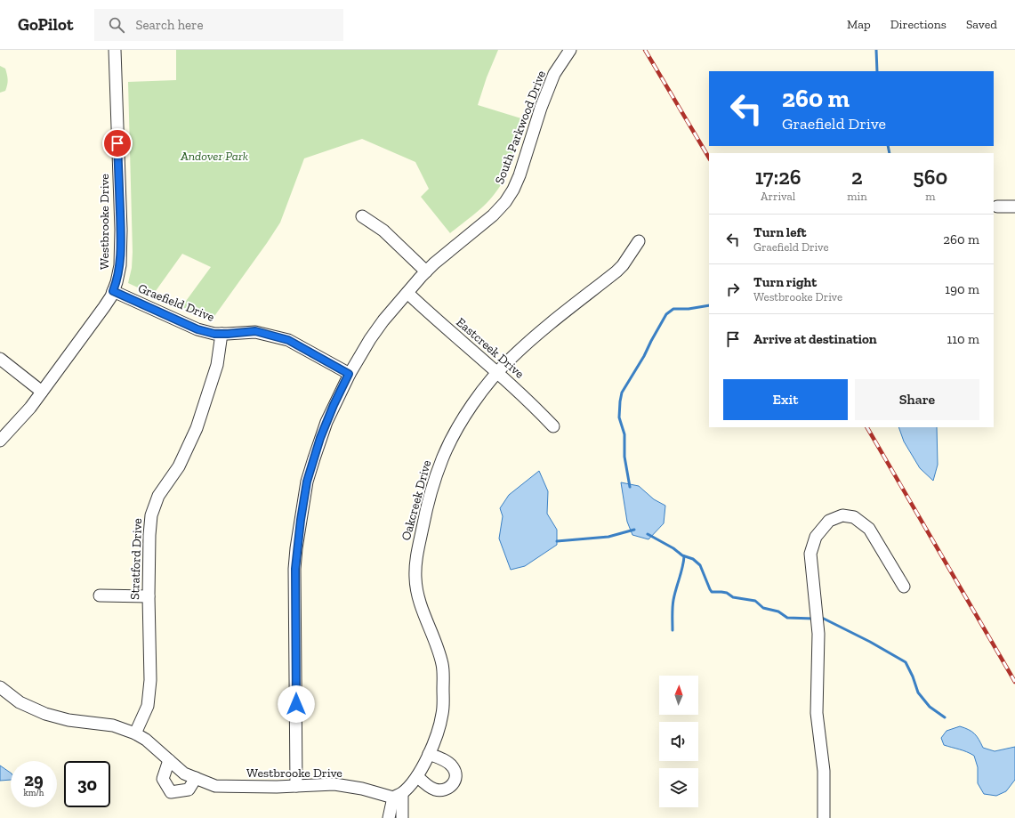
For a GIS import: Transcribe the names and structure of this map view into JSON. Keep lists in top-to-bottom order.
{
  "streets": {
    "street": [
      "South Parkwood Drive",
      "Westbrooke Drive",
      "Graefield Drive",
      "Eastcreek Drive",
      "Oakcreek Drive",
      "Stratford Drive"
    ]
  },
  "crossings": [
    ["South Parkwood Drive", "Westbrooke Drive"],
    ["South Parkwood Drive", "Graefield Drive"],
    ["South Parkwood Drive", "Eastcreek Drive"],
    ["Westbrooke Drive", "Graefield Drive"],
    ["Westbrooke Drive", "Oakcreek Drive"],
    ["Westbrooke Drive", "Stratford Drive"],
    ["Graefield Drive", "Stratford Drive"],
    ["Eastcreek Drive", "Oakcreek Drive"]
  ],
  "parks": ["Andover Park"],
  "north": "top",
  "page": {
    "header": "GoPilot",
    "search": "Search here",
    "nav": ["Map", "Directions", "Saved"],
    "turn": ["260 m", "Graefield Drive"],
    "eta": [
      "17:26",
      "Arrival",
      "2",
      "min",
      "560",
      "m"
    ],
    "list": [
      {
        "name": "Turn left",
        "note": "Graefield Drive",
        "value": "260 m"
      },
      {
        "name": "Turn right",
        "note": "Westbrooke Drive",
        "value": "190 m"
      },
      {
        "name": "Arrive at destination",
        "value": "110 m"
      }
    ],
    "buttons": ["Exit", "Share"],
    "speed": "29 km/h",
    "limit": "30"
  }
}
